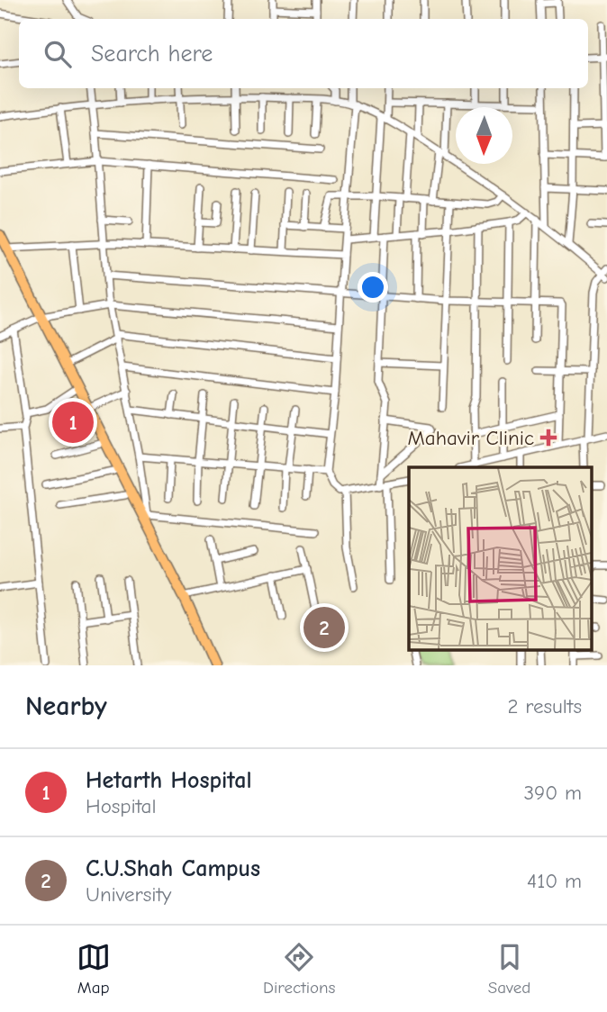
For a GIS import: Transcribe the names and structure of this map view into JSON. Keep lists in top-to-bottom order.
{
  "places": {
    "health": ["Mahavir Clinic"]
  },
  "north": "bottom",
  "page": {
    "search": "Search here",
    "pins": ["1", "2"],
    "heading": ["Nearby", "2 results"],
    "list": [
      {
        "mark": "1",
        "name": "Hetarth Hospital",
        "note": "Hospital",
        "value": "390 m"
      },
      {
        "mark": "2",
        "name": "C.U.Shah Campus",
        "note": "University",
        "value": "410 m"
      }
    ],
    "nav": ["Map", "Directions", "Saved"]
  }
}
